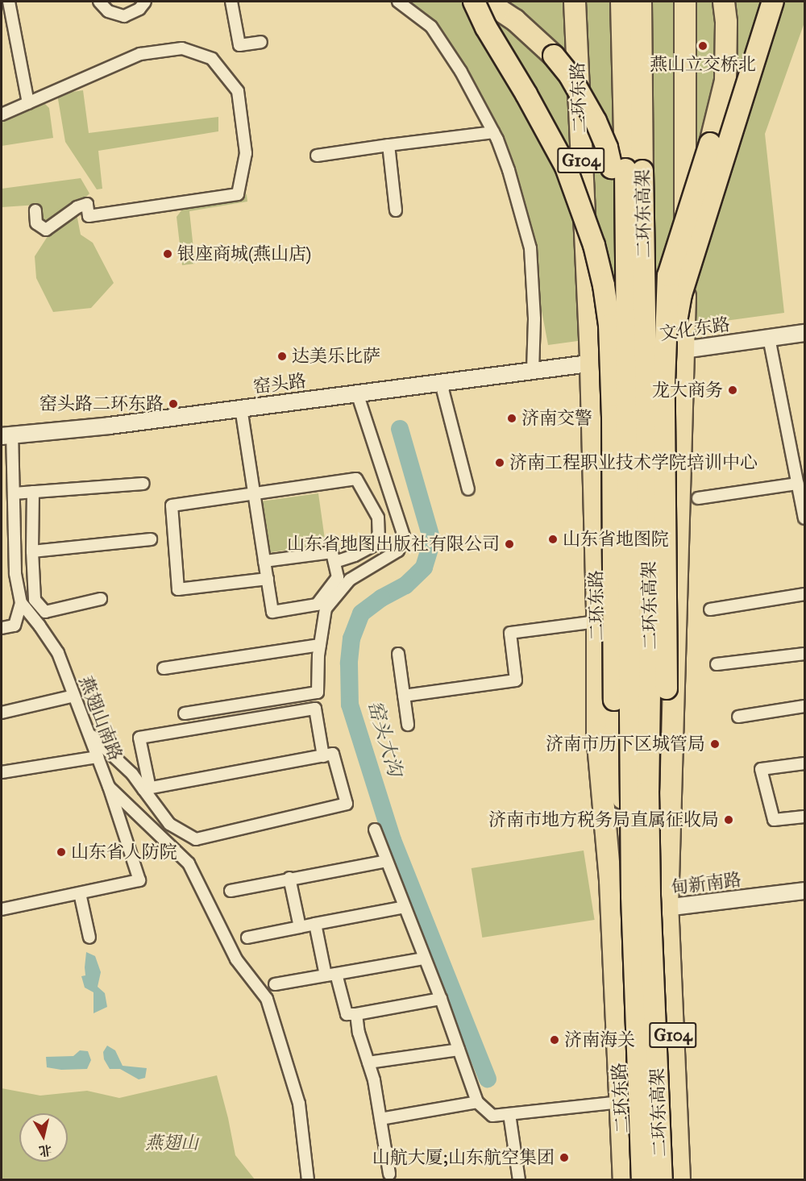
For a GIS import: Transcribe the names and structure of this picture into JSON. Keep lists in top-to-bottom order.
{
  "streets": {
    "highway": ["二环东路", "G104", "二环东高架"],
    "main road": ["文化东路", "窑头路", "甸新南路"],
    "street": ["燕翅山南路"]
  },
  "crossings": [
    ["二环东路", "文化东路"],
    ["二环东路", "窑头路"],
    ["二环东路", "甸新南路"],
    ["G104", "文化东路"],
    ["G104", "甸新南路"],
    ["文化东路", "窑头路"],
    ["窑头路", "燕翅山南路"]
  ],
  "water": ["窑头大沟"],
  "parks": ["燕翅山"],
  "places": [
    "燕山立交桥北",
    "银座商城(燕山店)",
    "达美乐比萨",
    "龙大商务",
    "窑头路二环东路",
    "济南交警",
    "济南工程职业技术学院培训中心",
    "山东省地图院",
    "山东省地图出版社有限公司",
    "济南市历下区城管局",
    "济南市地方税务局直属征收局",
    "山东省人防院",
    "济南海关",
    "山航大厦;山东航空集团"
  ],
  "north": "bottom"
}
